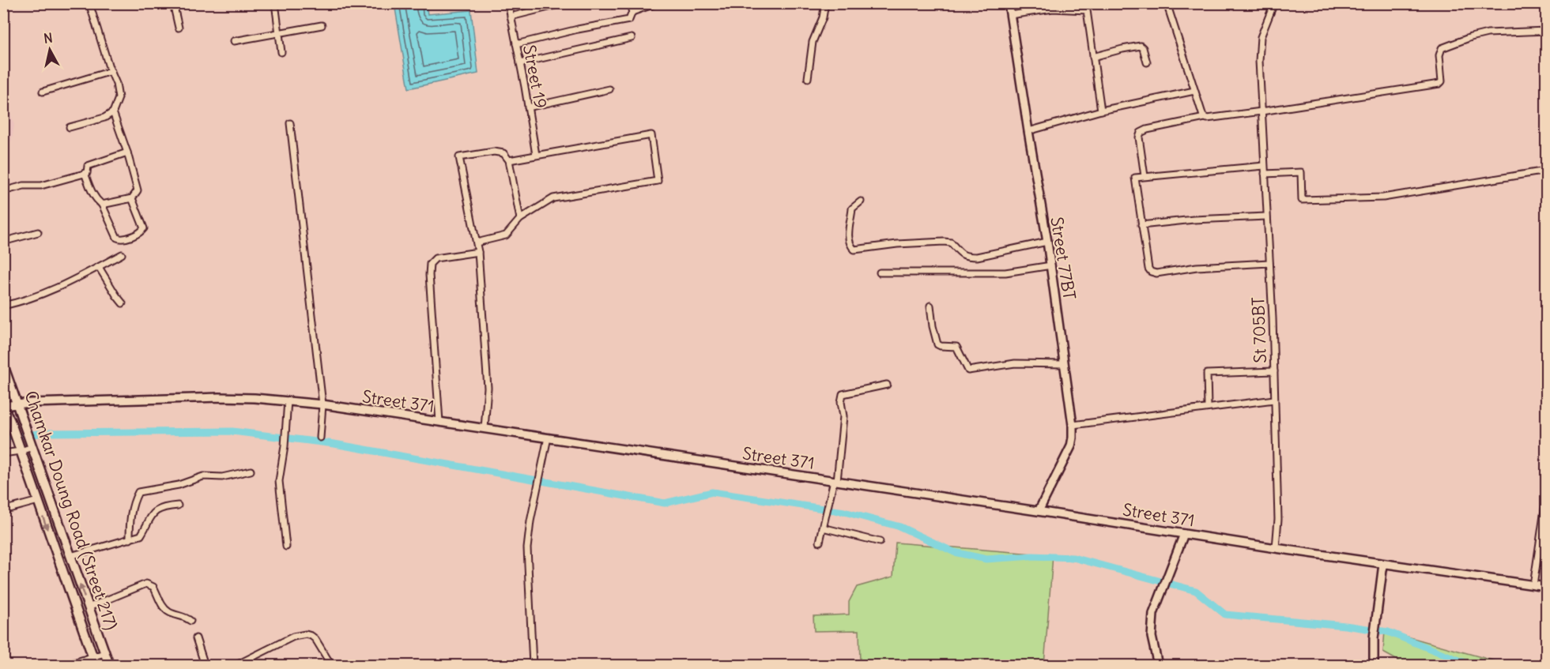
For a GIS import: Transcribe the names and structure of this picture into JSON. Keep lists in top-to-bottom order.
{
  "streets": {
    "main road": ["Street 77BT", "Street 371", "Chamkar Doung Road (Street 217)"],
    "street": ["Street 19", "St 705BT"]
  },
  "crossings": [
    ["Street 77BT", "Street 371"],
    ["St 705BT", "Street 371"],
    ["Street 371", "Chamkar Doung Road (Street 217)"]
  ],
  "north": "top"
}
